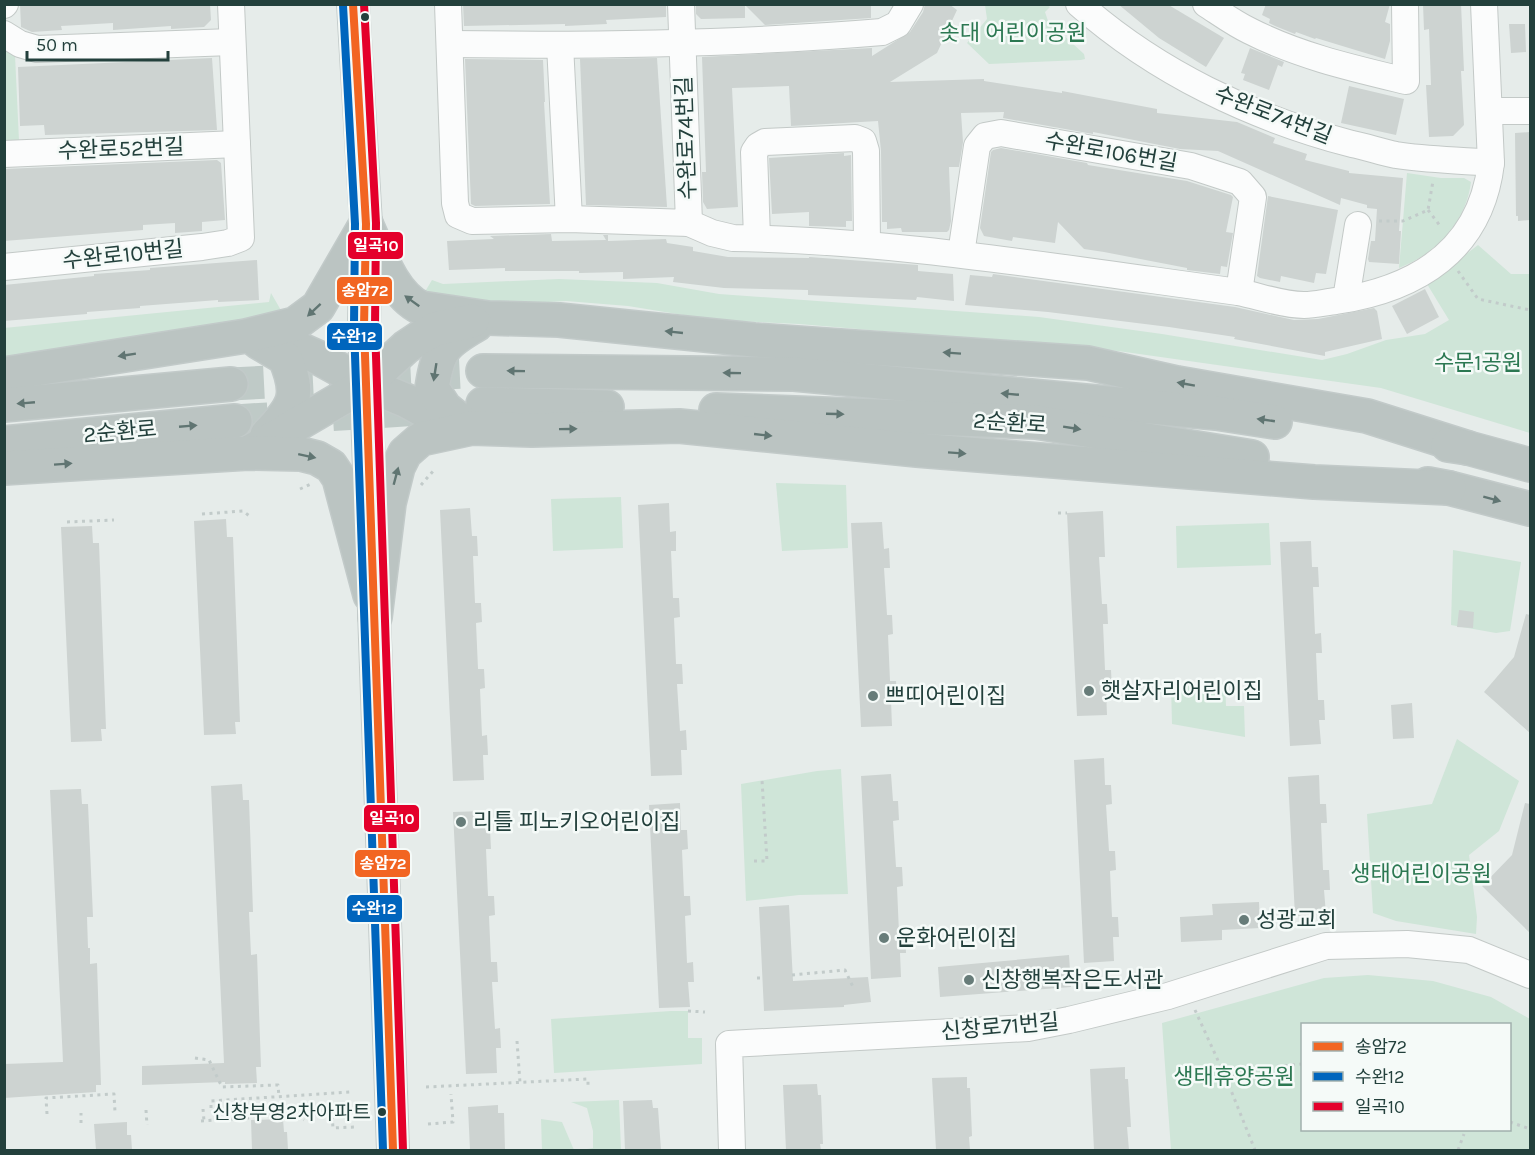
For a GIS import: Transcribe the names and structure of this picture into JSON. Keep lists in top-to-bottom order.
{
  "streets": {
    "highway": ["2순환로"],
    "street": [
      "수완로74번길",
      "수완로52번길",
      "수완로106번길",
      "수완로10번길",
      "신창로71번길"
    ]
  },
  "crossings": [
    ["수완로52번길", "수완로10번길"]
  ],
  "parks": [
    "솟대 어린이공원",
    "수문1공원",
    "생태어린이공원",
    "생태휴양공원"
  ],
  "places": [
    "햇살자리어린이집",
    "쁘띠어린이집",
    "리틀 피노키오어린이집",
    "성광교회",
    "운화어린이집",
    "신창행복작은도서관",
    "신창부영2차아파트"
  ],
  "lines": ["transit line 송암72", "transit line 일곡10", "transit line 수완12"],
  "legend": ["송암72", "수완12", "일곡10"],
  "scale_bar": "50 m"
}
